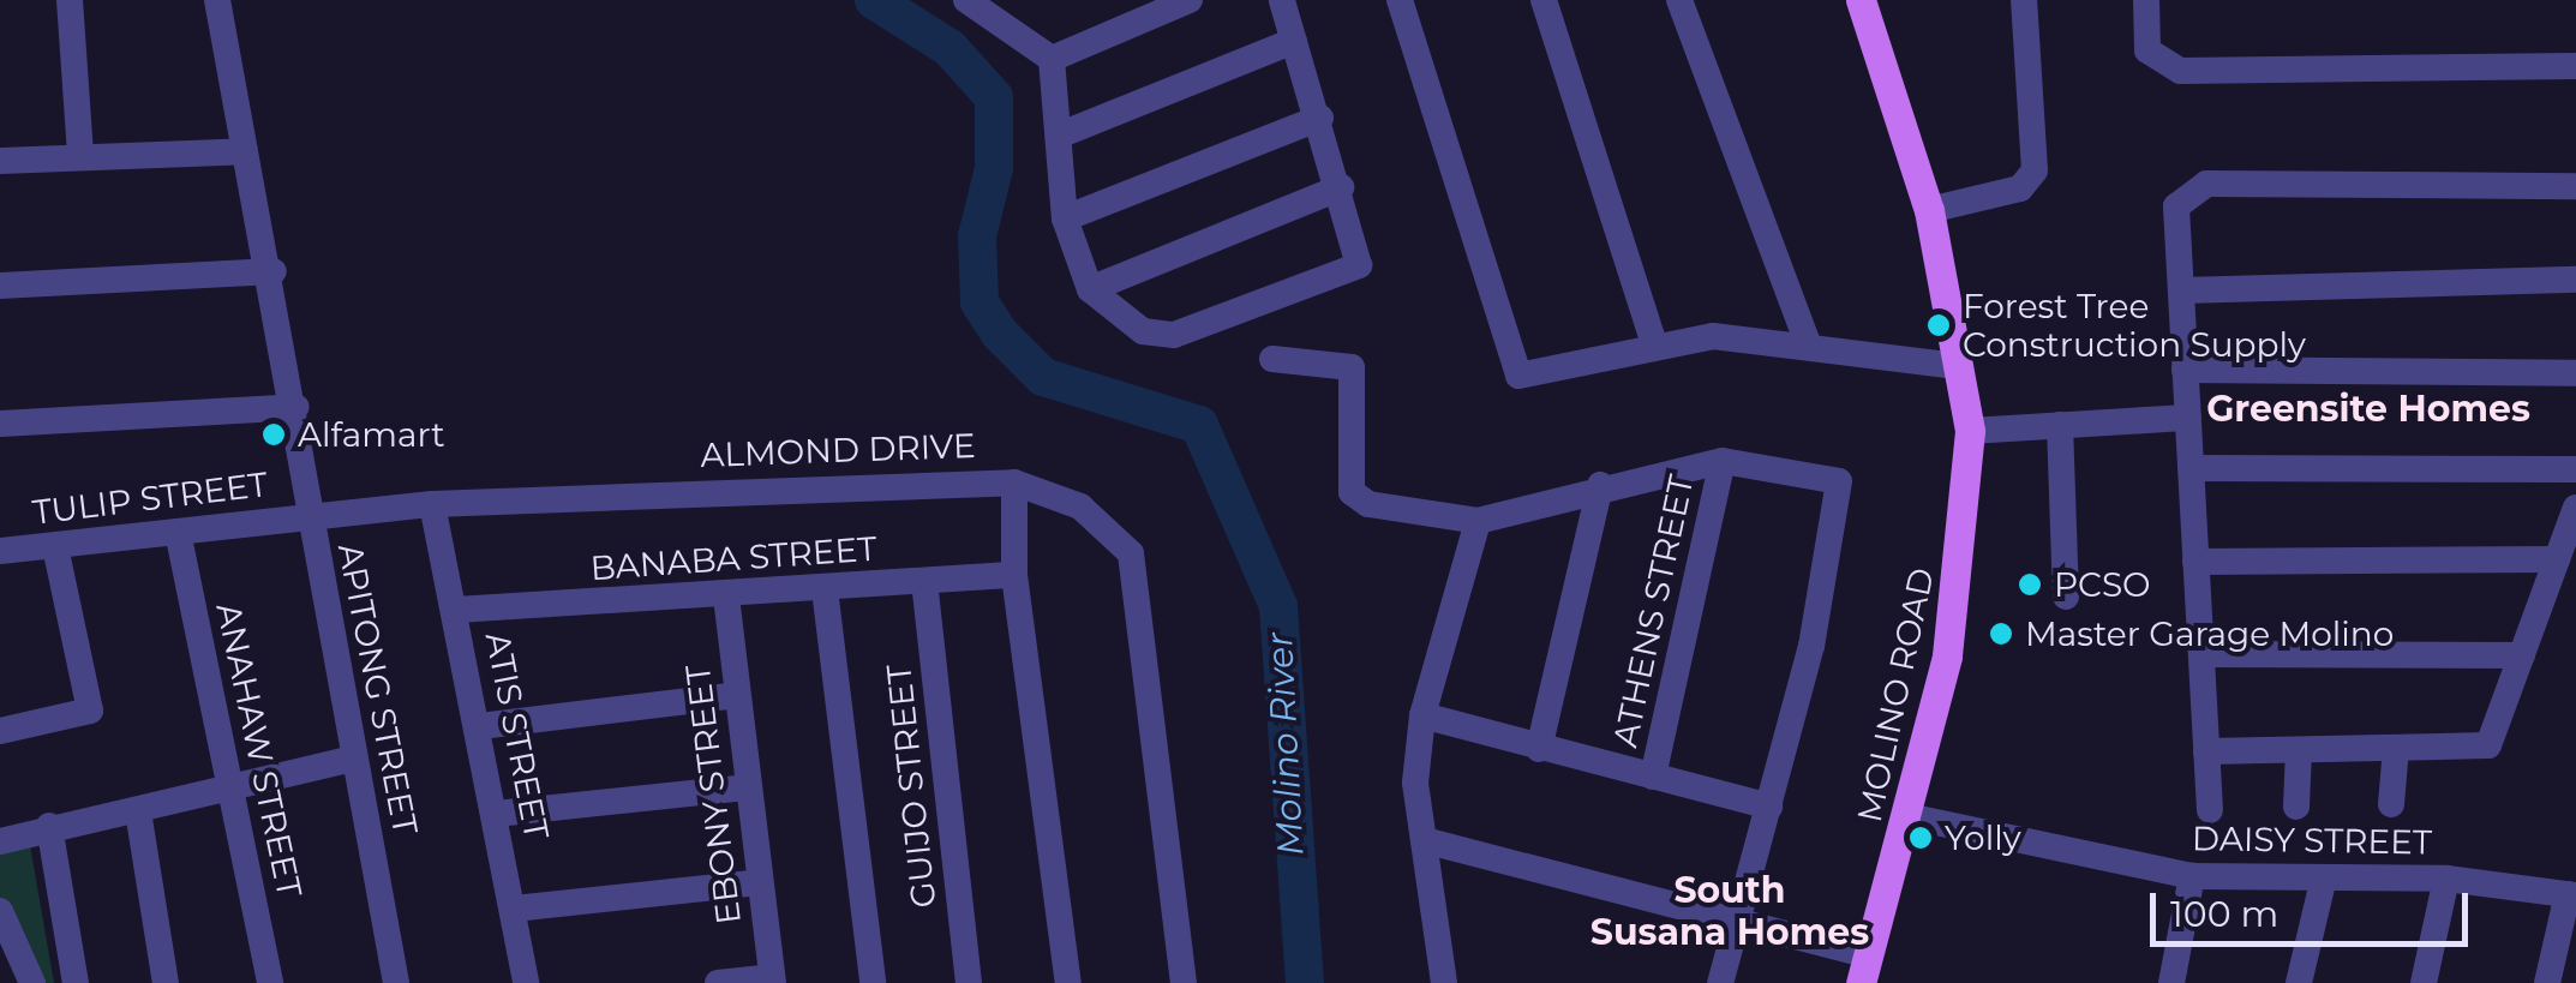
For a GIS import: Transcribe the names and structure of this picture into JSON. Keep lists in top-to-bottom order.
{
  "streets": {
    "main road": ["MOLINO ROAD"],
    "street": [
      "ALMOND DRIVE",
      "TULIP STREET",
      "BANABA STREET",
      "ATHENS STREET",
      "APITONG STREET",
      "ATIS STREET",
      "ANAHAW STREET",
      "GUIJO STREET",
      "EBONY STREET",
      "DAISY STREET"
    ]
  },
  "crossings": [
    ["ALMOND DRIVE", "TULIP STREET"],
    ["ALMOND DRIVE", "APITONG STREET"],
    ["ALMOND DRIVE", "ATIS STREET"],
    ["TULIP STREET", "APITONG STREET"],
    ["TULIP STREET", "ANAHAW STREET"],
    ["BANABA STREET", "ATIS STREET"],
    ["BANABA STREET", "GUIJO STREET"],
    ["BANABA STREET", "EBONY STREET"],
    ["MOLINO ROAD", "DAISY STREET"]
  ],
  "districts": ["Greensite Homes", "South Susana Homes"],
  "water": ["Molino River"],
  "places": [
    "Forest Tree Construction Supply",
    "Alfamart",
    "PCSO",
    "Master Garage Molino",
    "Yolly"
  ],
  "scale_bar": "100 m"
}
